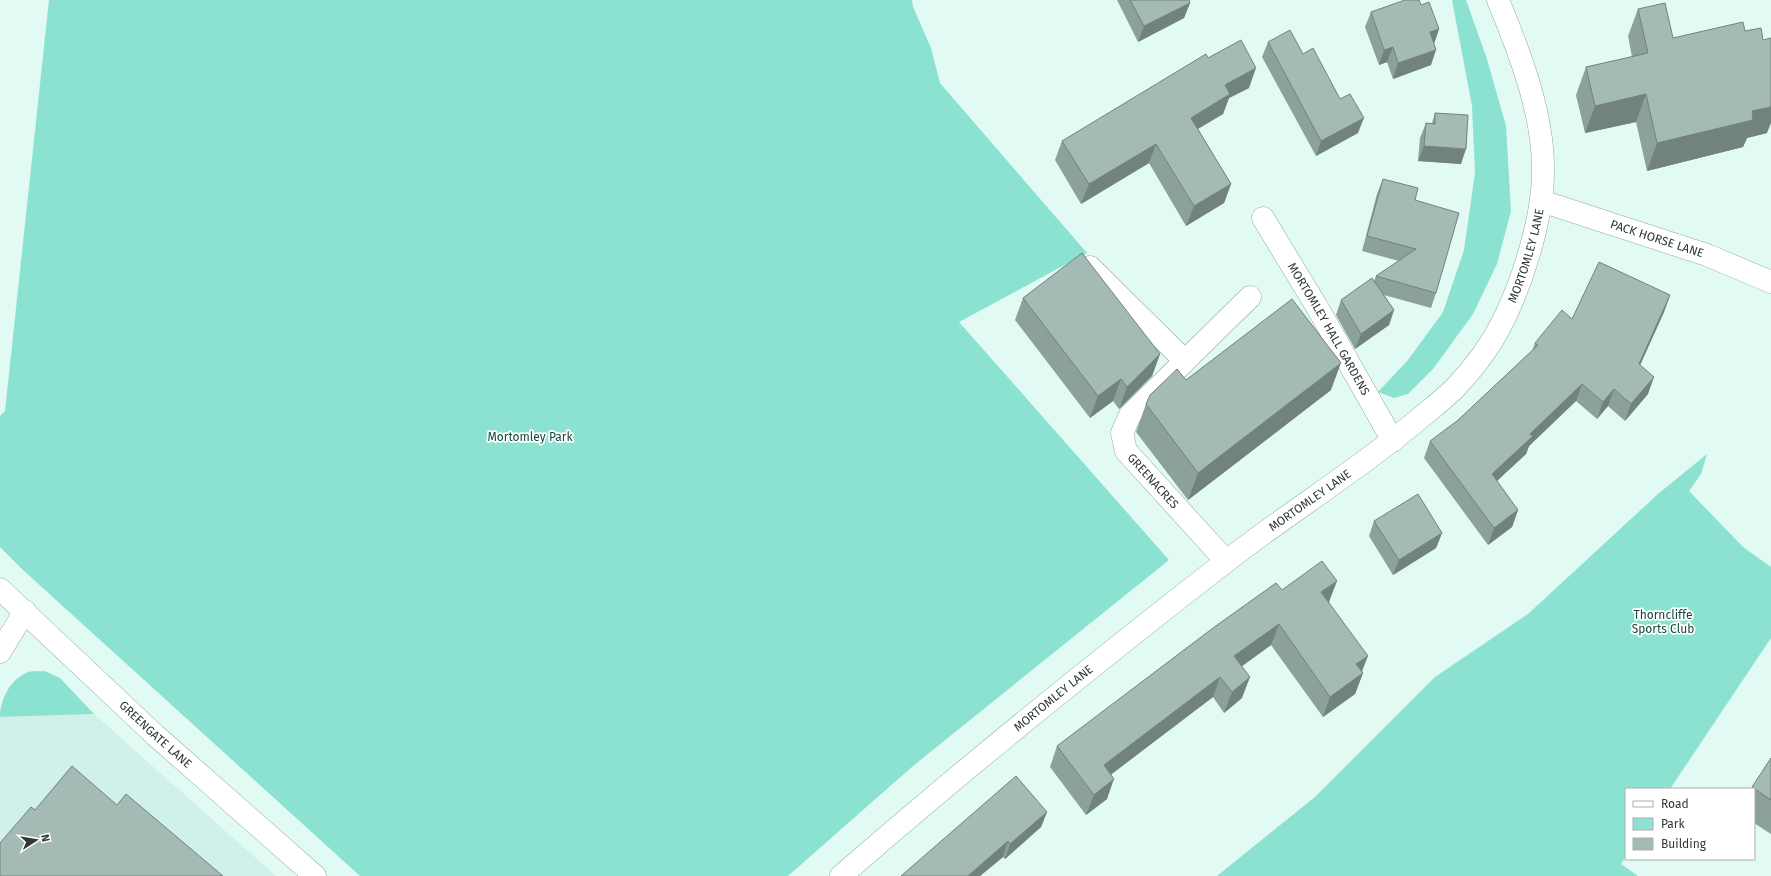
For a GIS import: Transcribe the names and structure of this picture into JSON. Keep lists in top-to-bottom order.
{
  "streets": {
    "street": [
      "PACK HORSE LANE",
      "MORTOMLEY LANE",
      "MORTOMLEY HALL GARDENS",
      "GREENACRES",
      "GREENGATE LANE"
    ]
  },
  "crossings": [
    ["PACK HORSE LANE", "MORTOMLEY LANE"],
    ["MORTOMLEY LANE", "MORTOMLEY HALL GARDENS"],
    ["MORTOMLEY LANE", "GREENACRES"]
  ],
  "parks": ["Mortomley Park", "Thorncliffe Sports Club"],
  "legend": ["Road", "Park", "Building"],
  "north": "right"
}
